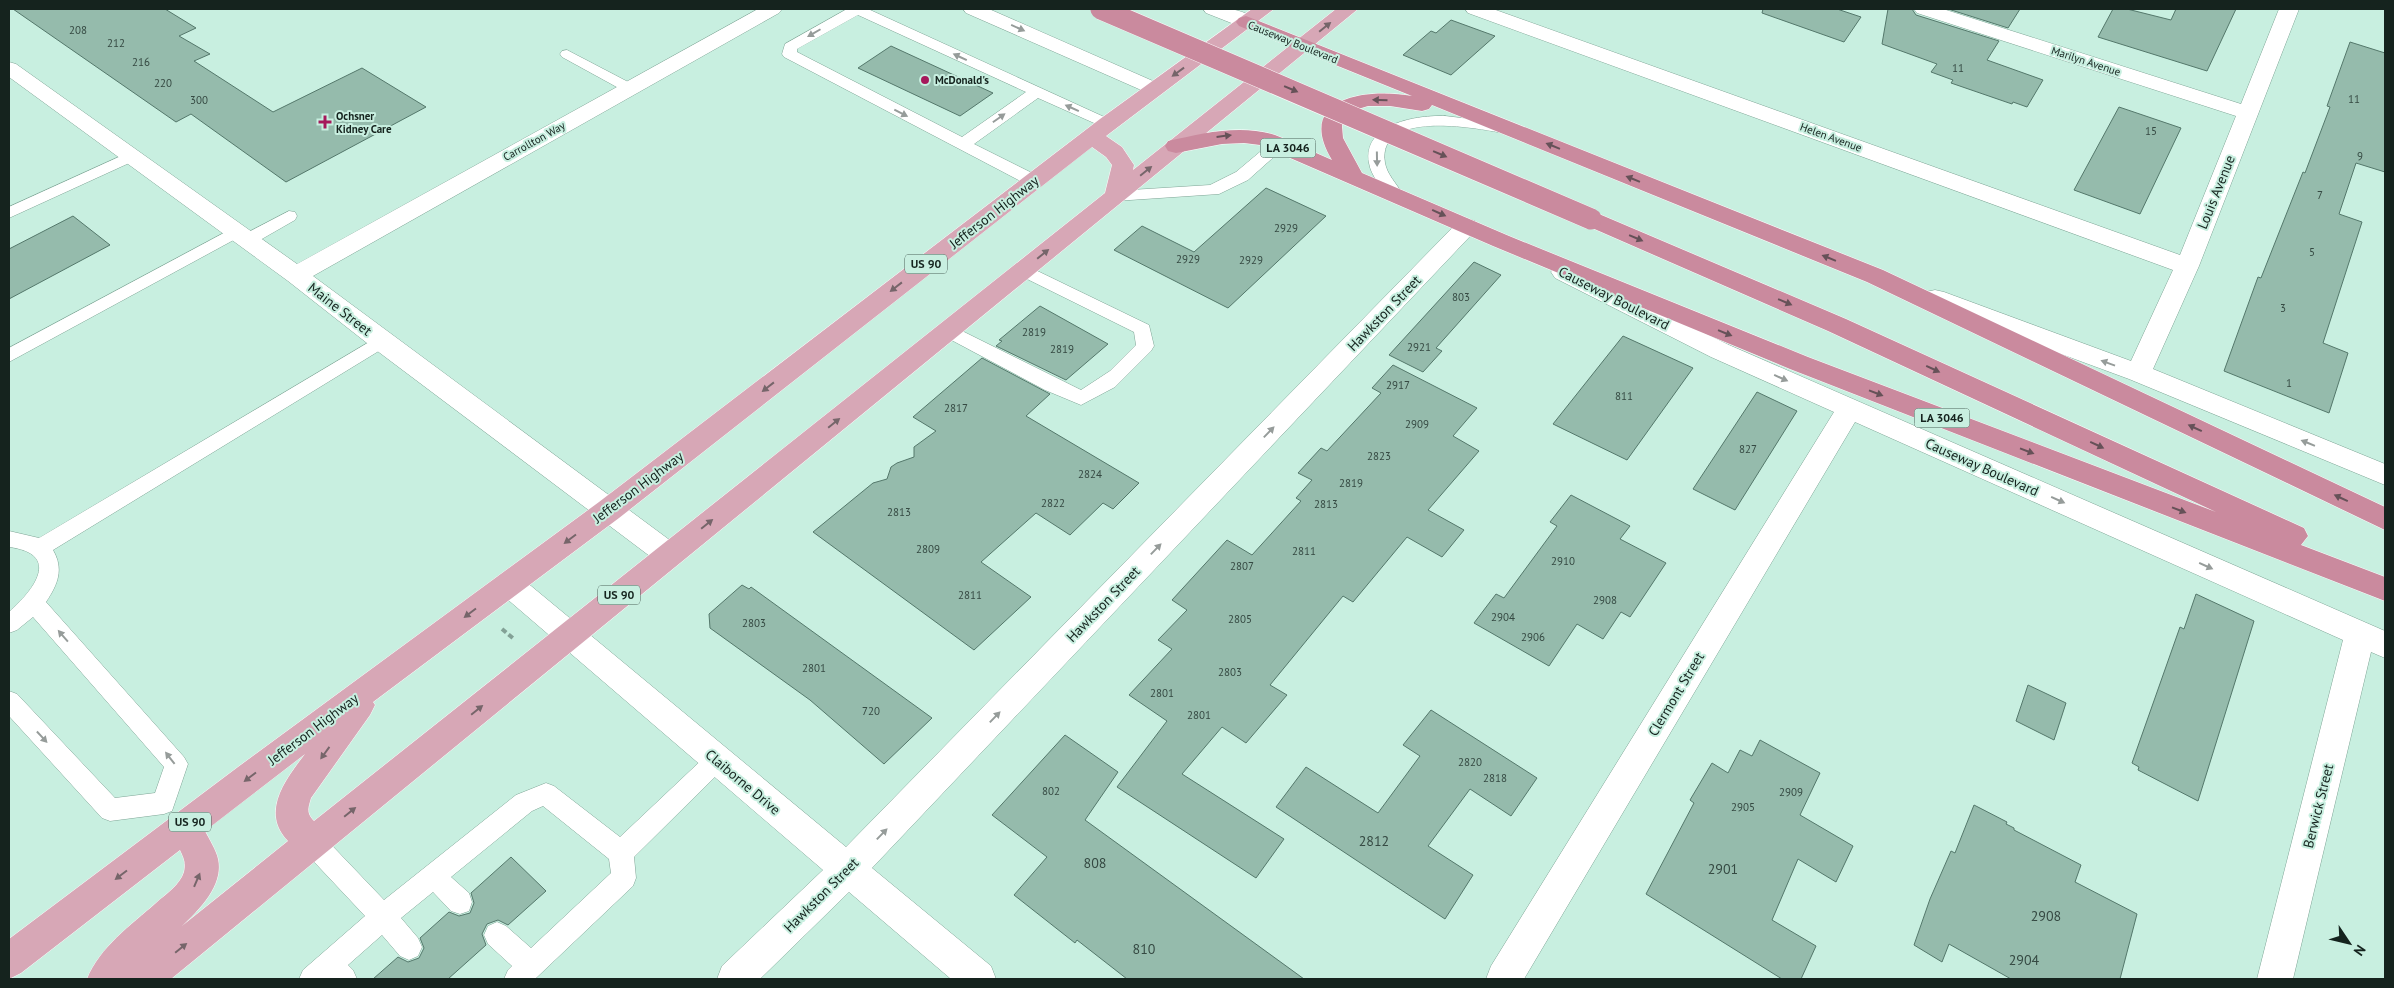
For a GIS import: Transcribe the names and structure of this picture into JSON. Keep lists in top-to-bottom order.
{
  "streets": {
    "highway": ["Causeway Boulevard", "LA 3046"],
    "main road": ["Jefferson Highway", "US 90"],
    "street": [
      "Marilyn Avenue",
      "Helen Avenue",
      "Carrollton Way",
      "Louis Avenue",
      "Maine Street",
      "Hawkston Street",
      "Clermont Street",
      "Claiborne Drive",
      "Berwick Street"
    ]
  },
  "crossings": [
    ["Causeway Boulevard", "LA 3046"],
    ["Causeway Boulevard", "Louis Avenue"],
    ["Causeway Boulevard", "Jefferson Highway"],
    ["Causeway Boulevard", "US 90"],
    ["Causeway Boulevard", "Clermont Street"],
    ["Causeway Boulevard", "Berwick Street"],
    ["Marilyn Avenue", "Louis Avenue"],
    ["Helen Avenue", "Louis Avenue"],
    ["Carrollton Way", "Maine Street"],
    ["LA 3046", "US 90"],
    ["LA 3046", "Hawkston Street"],
    ["Jefferson Highway", "Maine Street"],
    ["Jefferson Highway", "Claiborne Drive"],
    ["US 90", "Maine Street"],
    ["US 90", "Claiborne Drive"],
    ["Hawkston Street", "Claiborne Drive"]
  ],
  "one_way": ["Hawkston Street"],
  "places": {
    "other": ["McDonald's"],
    "health": ["Ochsner Kidney Care"]
  },
  "house_numbers": [
    "208",
    "212",
    "216",
    "11",
    "220",
    "11",
    "300",
    "15",
    "9",
    "7",
    "2929",
    "5",
    "2929",
    "2929",
    "803",
    "3",
    "2819",
    "2921",
    "2819",
    "1",
    "2917",
    "811",
    "2817",
    "2909",
    "827",
    "2823",
    "2824",
    "2819",
    "2822",
    "2813",
    "2813",
    "2809",
    "2811",
    "2910",
    "2807",
    "2811",
    "2908",
    "2904",
    "2805",
    "2803",
    "2906",
    "2801",
    "2803",
    "2801",
    "720",
    "2801",
    "2820",
    "2818",
    "802",
    "2909",
    "2905",
    "2812",
    "808",
    "2901",
    "2908",
    "810",
    "2904"
  ],
  "north": "bottom right"
}
